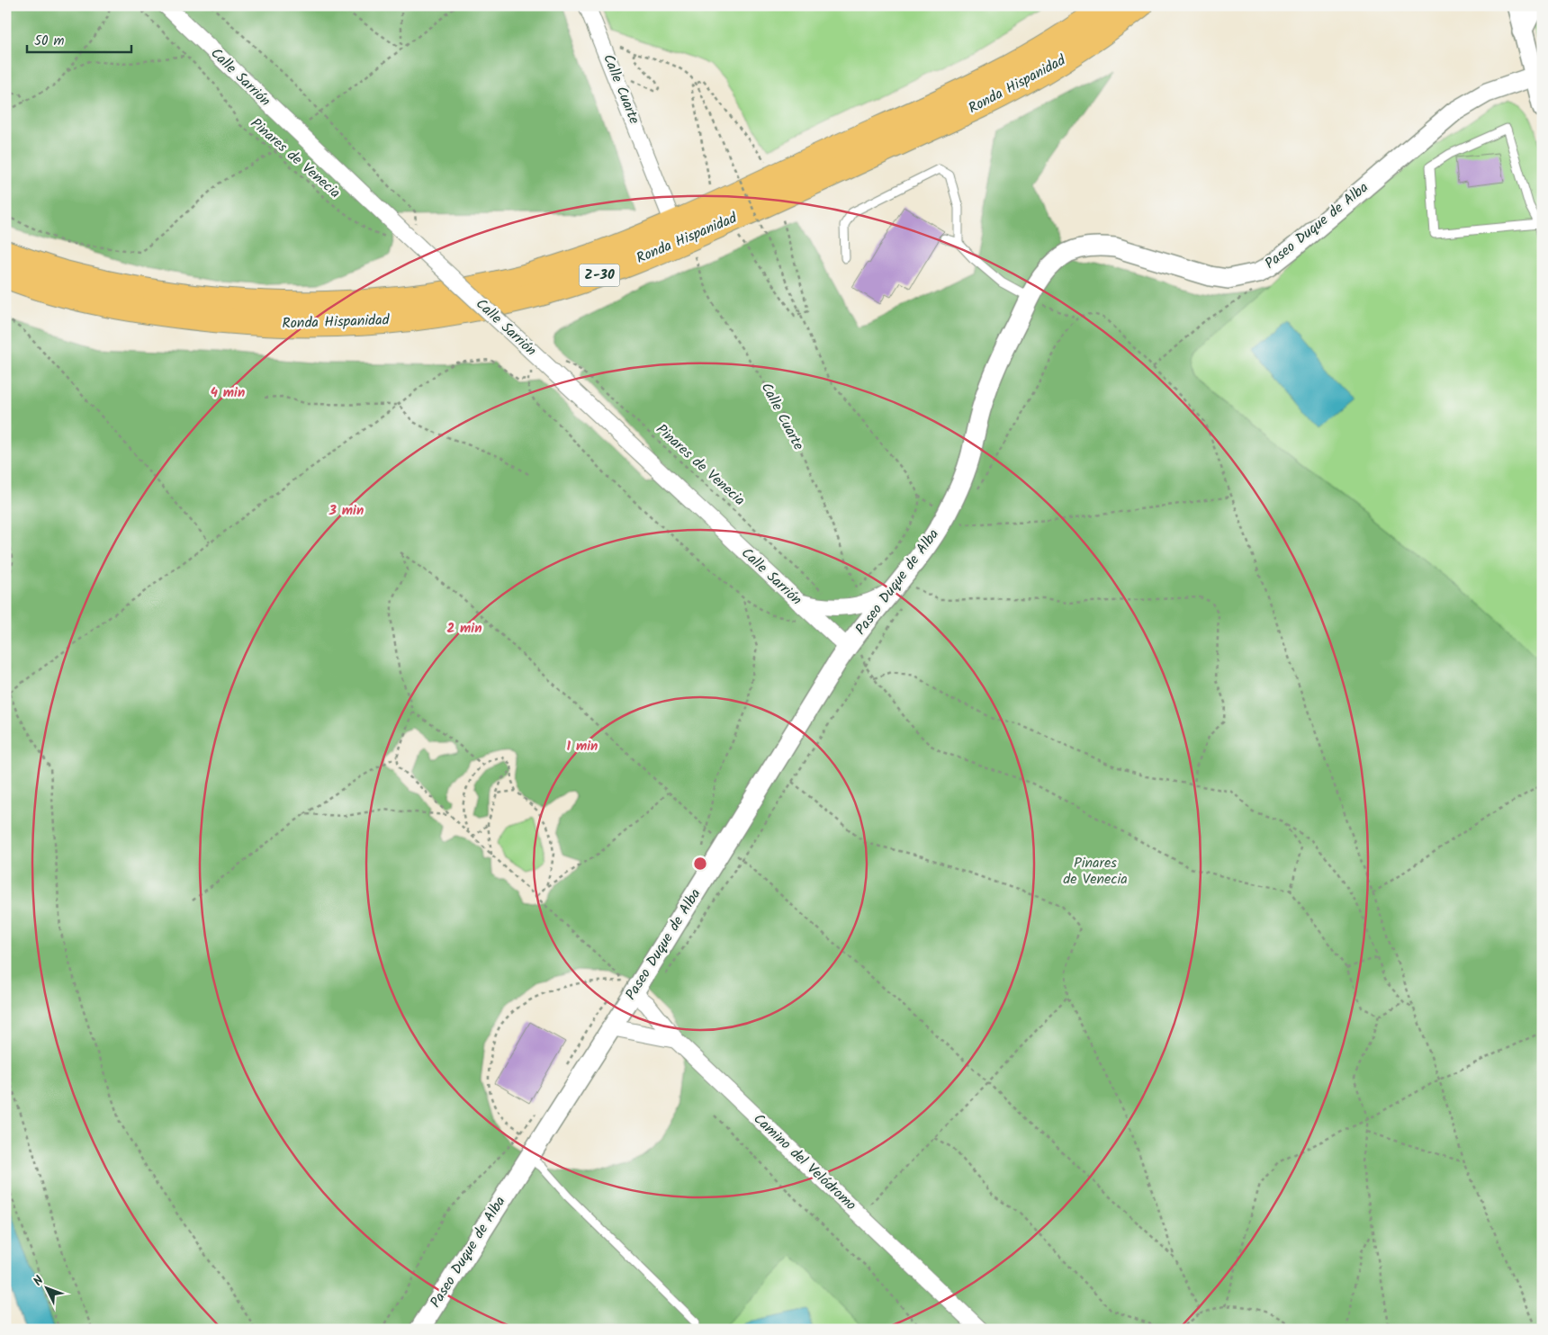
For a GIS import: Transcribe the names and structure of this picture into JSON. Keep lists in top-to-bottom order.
{
  "streets": {
    "highway": ["Ronda Hispanidad", "Z-30"],
    "street": [
      "Calle Sarrión",
      "Calle Cuarte",
      "Paseo Duque de Alba",
      "Camino del Velódromo"
    ],
    "path": ["Pinares de Venecia"]
  },
  "crossings": [
    ["Calle Sarrión", "Paseo Duque de Alba"],
    ["Ronda Hispanidad", "Calle Cuarte"],
    ["Paseo Duque de Alba", "Camino del Velódromo"]
  ],
  "parks": ["Pinares de Venecia"],
  "scale_bar": "50 m",
  "north": "top left",
  "rings": [
    "4 min",
    "3 min",
    "2 min",
    "1 min"
  ]
}
